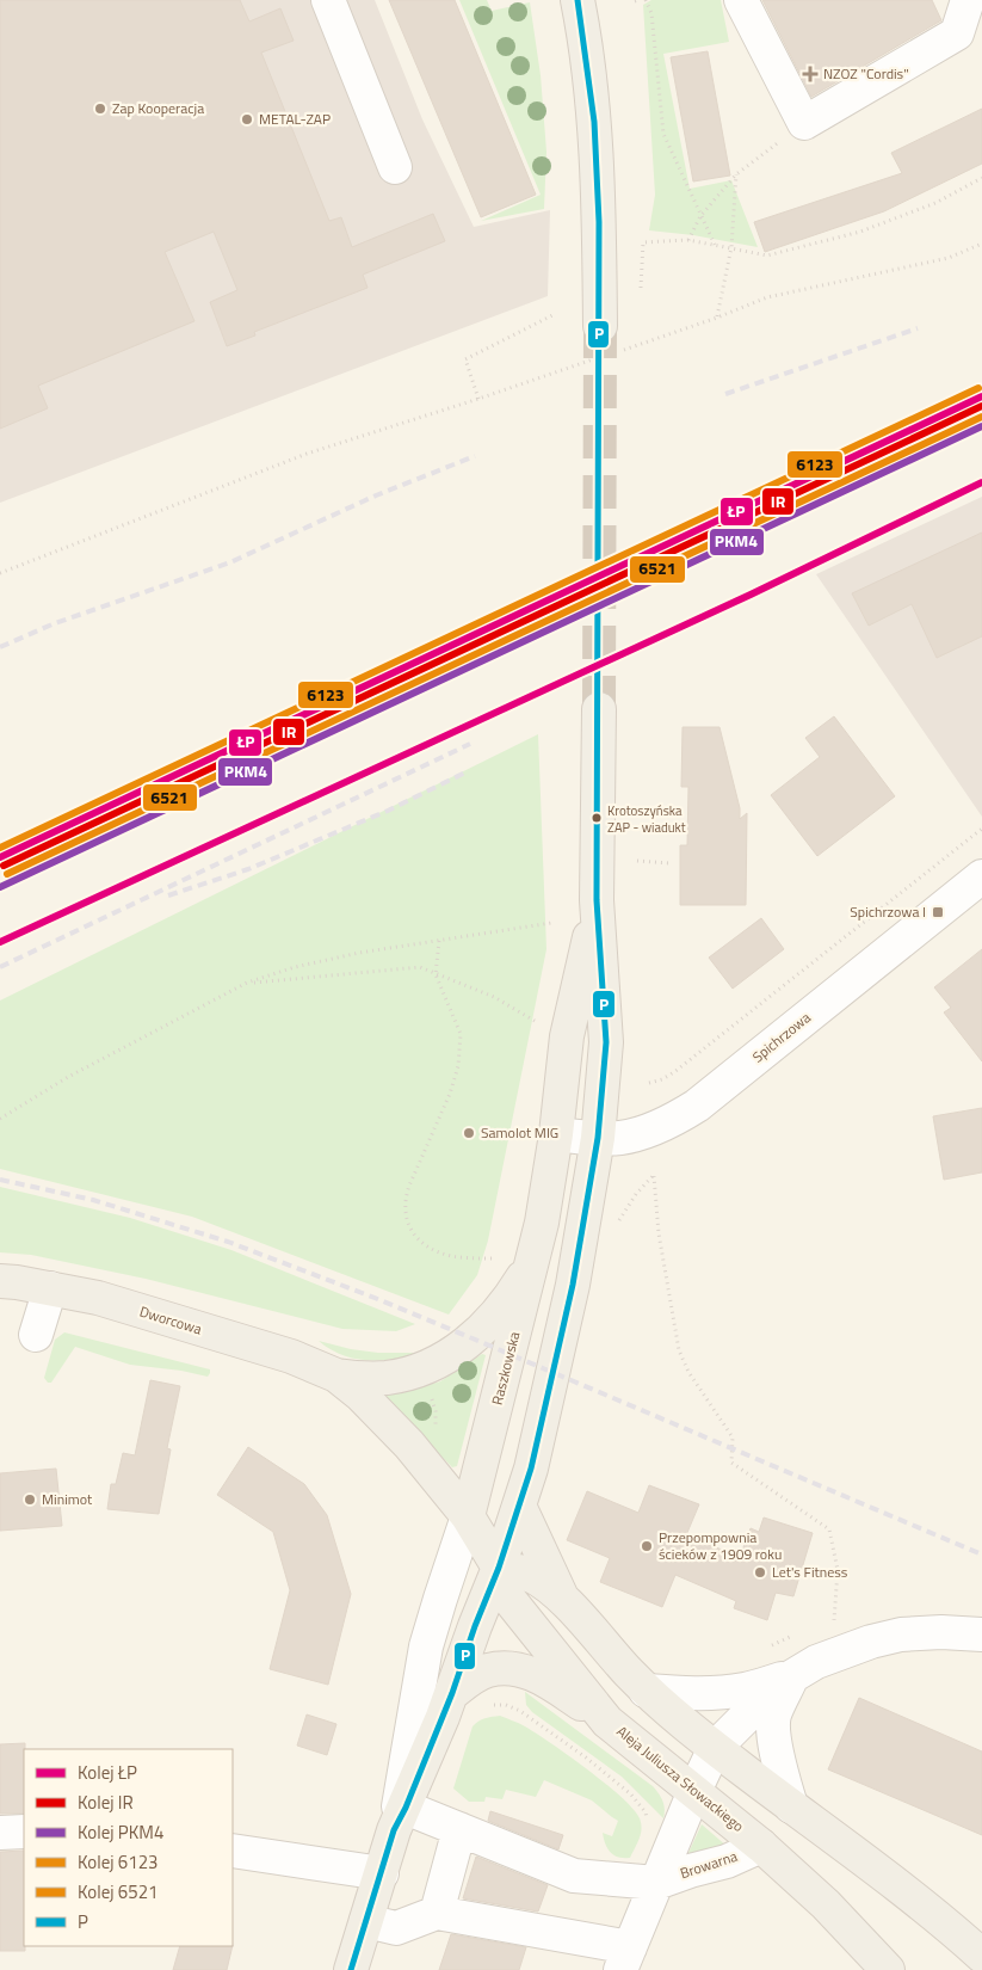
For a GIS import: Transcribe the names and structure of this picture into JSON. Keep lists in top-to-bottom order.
{
  "streets": {
    "main road": ["Dworcowa", "Raszkowska", "Aleja Juliusza Słowackiego"],
    "street": ["Spichrzowa", "Browarna"]
  },
  "crossings": [
    ["Spichrzowa", "Raszkowska"],
    ["Dworcowa", "Raszkowska"],
    ["Dworcowa", "Aleja Juliusza Słowackiego"],
    ["Raszkowska", "Aleja Juliusza Słowackiego"],
    ["Aleja Juliusza Słowackiego", "Browarna"]
  ],
  "places": {
    "health": ["NZOZ \"Cordis\""],
    "other": [
      "Zap Kooperacja",
      "METAL-ZAP",
      "Krotoszyńska ZAP - wiadukt",
      "Samolot MIG",
      "Minimot",
      "Przepompownia ścieków z 1909 roku",
      "Let's Fitness"
    ],
    "transit": ["Spichrzowa I"]
  },
  "lines": [
    "transit line P",
    "rail line 6123",
    "rail line ŁP",
    "rail line IR",
    "rail line 6521",
    "rail line PKM4"
  ],
  "legend": [
    "Kolej ŁP",
    "Kolej IR",
    "Kolej PKM4",
    "Kolej 6123",
    "Kolej 6521",
    "P"
  ]
}
